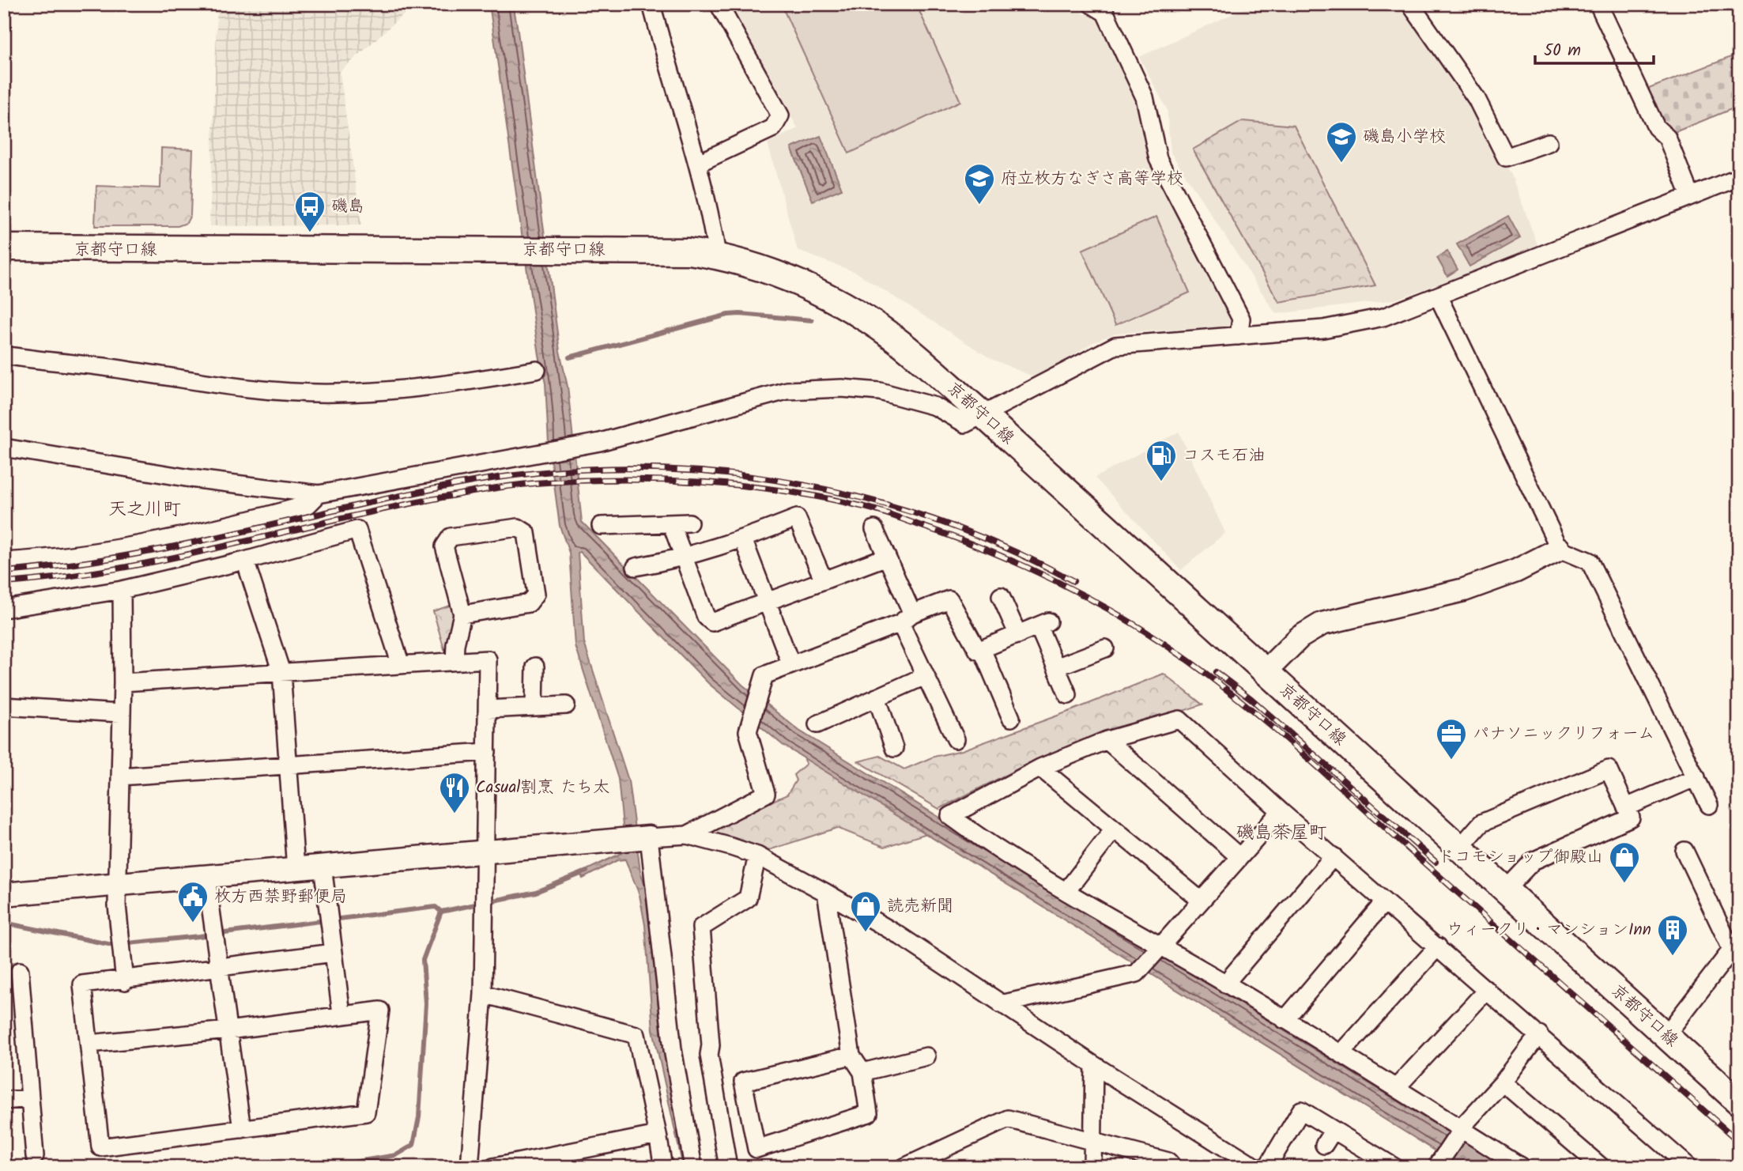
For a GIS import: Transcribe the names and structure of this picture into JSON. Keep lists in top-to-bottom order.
{
  "streets": {
    "main road": ["京都守口線"]
  },
  "districts": ["天之川町", "磯島茶屋町"],
  "places": {
    "school or university": ["磯島小学校", "府立枚方なぎさ高等学校"],
    "bus stop": ["磯島"],
    "fuel station": ["コスモ石油"],
    "office": ["パナソニックリフォーム"],
    "restaurant": ["Casual割烹 たち太"],
    "shop": ["ドコモショップ御殿山", "読売新聞"],
    "public building": ["枚方西禁野郵便局"],
    "building": ["ウィークリ・マンションInn"]
  },
  "scale_bar": "50 m"
}
